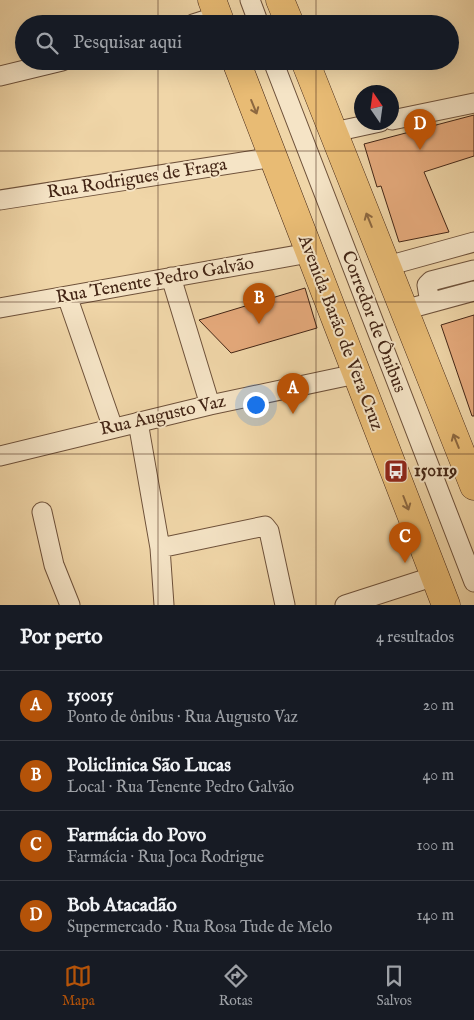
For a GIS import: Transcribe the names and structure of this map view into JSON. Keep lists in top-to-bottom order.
{
  "streets": {
    "highway": ["Avenida Barão de Vera Cruz"],
    "street": [
      "Rua Rodrigues de Fraga",
      "Rua Tenente Pedro Galvão",
      "Corredor de Ônibus",
      "Rua Augusto Vaz"
    ]
  },
  "crossings": [
    ["Rua Rodrigues de Fraga", "Avenida Barão de Vera Cruz"],
    ["Rua Tenente Pedro Galvão", "Avenida Barão de Vera Cruz"],
    ["Avenida Barão de Vera Cruz", "Rua Augusto Vaz"]
  ],
  "places": {
    "bus stop": ["150119"]
  },
  "north": "top",
  "page": {
    "search": "Pesquisar aqui",
    "pins": [
      "D",
      "B",
      "A",
      "C"
    ],
    "heading": ["Por perto", "4 resultados"],
    "list": [
      {
        "mark": "A",
        "name": "150015",
        "note": "Ponto de ônibus · Rua Augusto Vaz",
        "value": "20 m"
      },
      {
        "mark": "B",
        "name": "Policlinica São Lucas",
        "note": "Local · Rua Tenente Pedro Galvão",
        "value": "40 m"
      },
      {
        "mark": "C",
        "name": "Farmácia do Povo",
        "note": "Farmácia · Rua Joca Rodrigue",
        "value": "100 m"
      },
      {
        "mark": "D",
        "name": "Bob Atacadão",
        "note": "Supermercado · Rua Rosa Tude de Melo",
        "value": "140 m"
      }
    ],
    "nav": ["Mapa", "Rotas", "Salvos"]
  }
}
